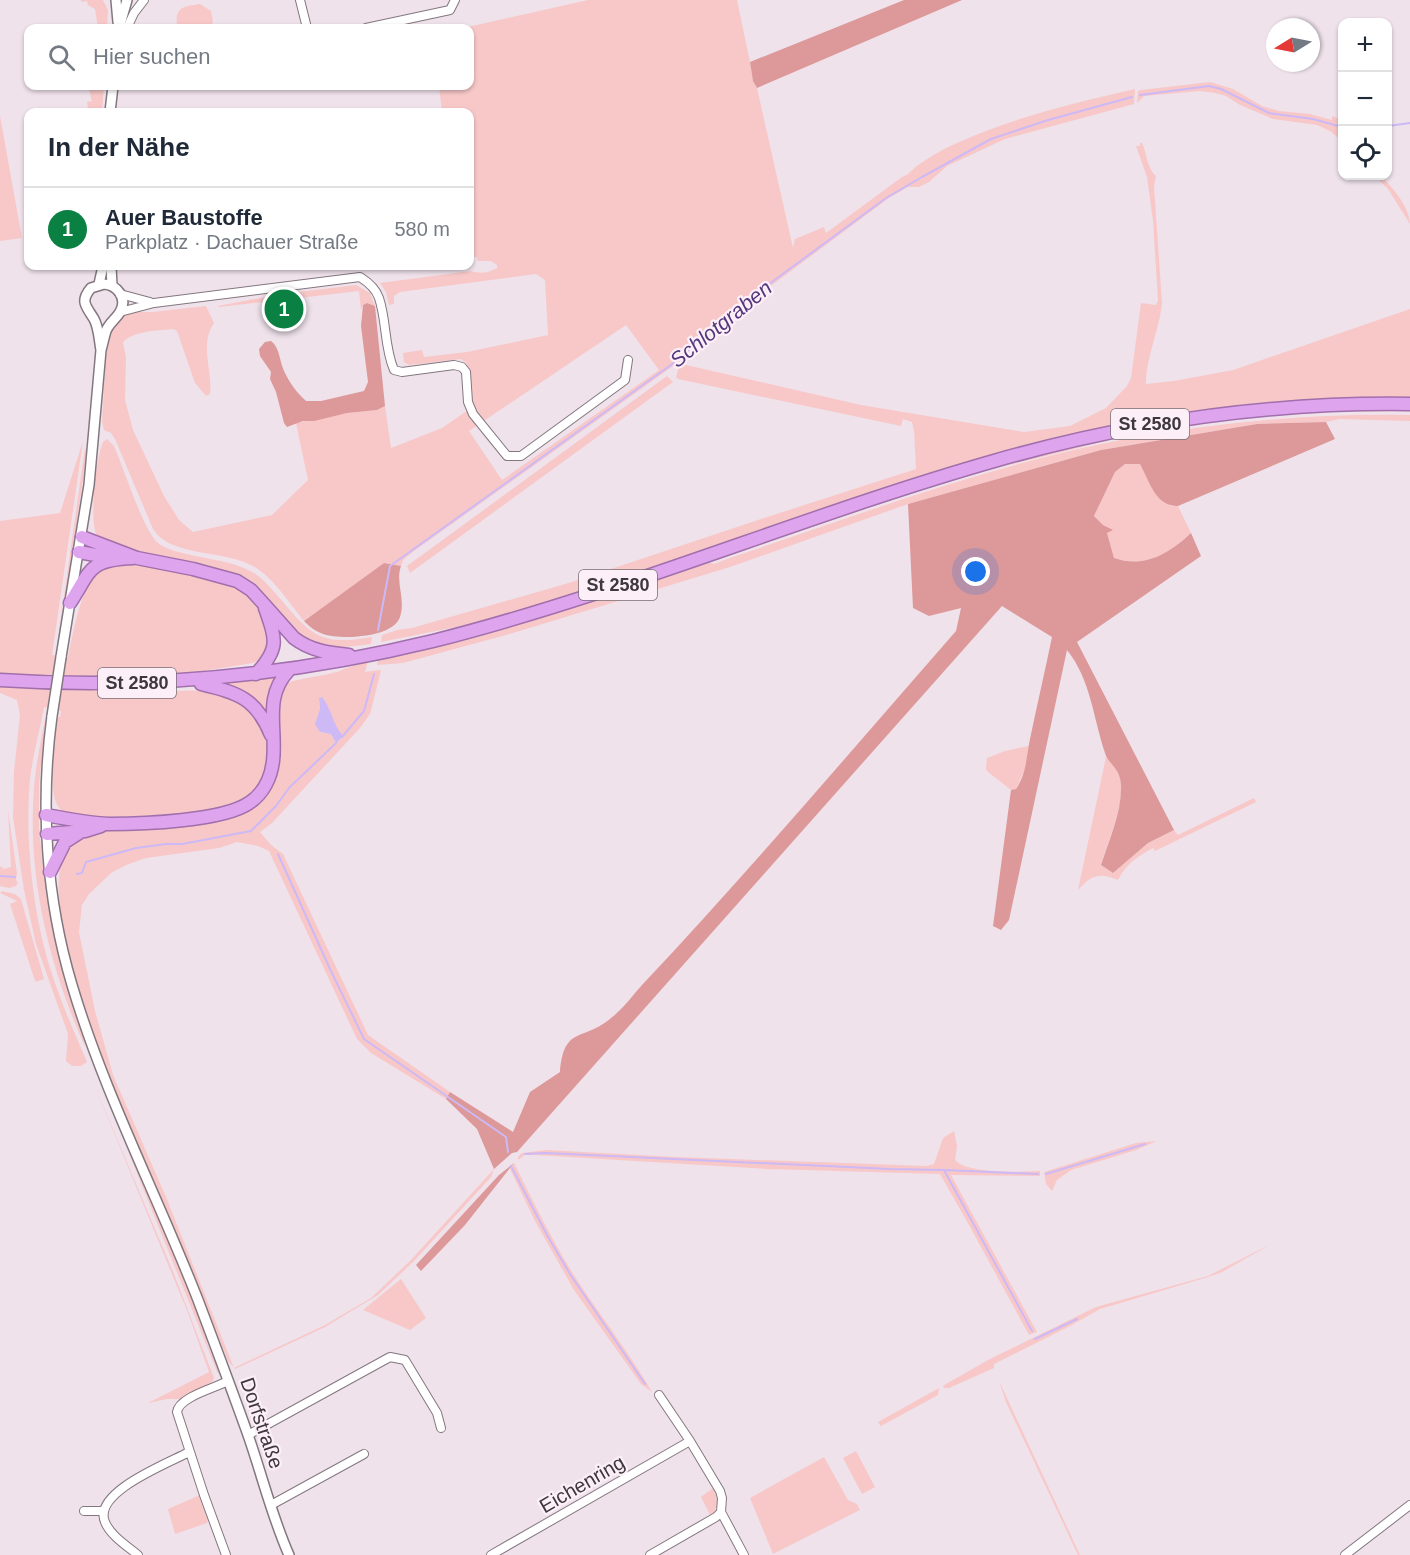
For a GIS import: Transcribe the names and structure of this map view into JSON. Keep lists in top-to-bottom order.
{
  "streets": {
    "highway": ["St 2580"],
    "street": ["Dorfstraße", "Eichenring"]
  },
  "crossings": [
    ["St 2580", "Dorfstraße"]
  ],
  "water": ["Schlotgraben"],
  "north": "left",
  "page": {
    "map_buttons": ["+", "−"],
    "search": "Hier suchen",
    "heading": "In der Nähe",
    "list": [
      {
        "mark": "1",
        "name": "Auer Baustoffe",
        "note": "Parkplatz · Dachauer Straße",
        "value": "580 m"
      }
    ],
    "pins": "1"
  }
}
